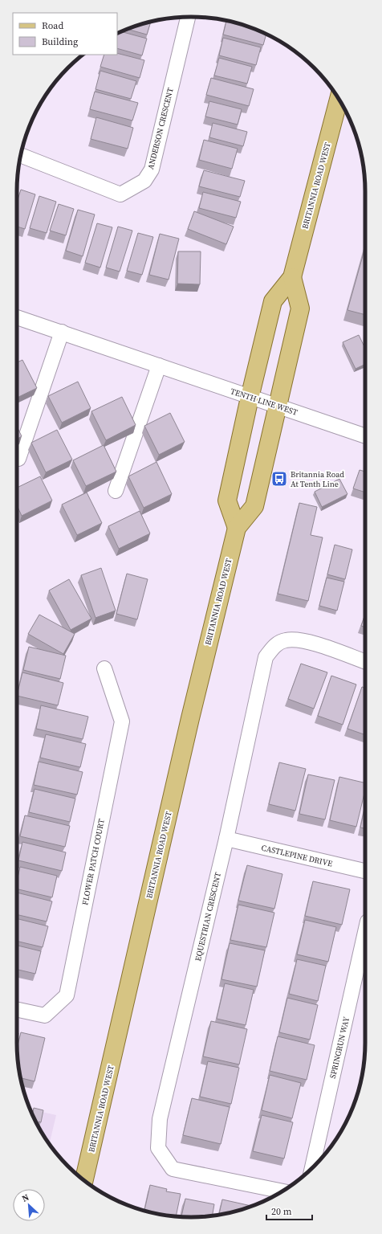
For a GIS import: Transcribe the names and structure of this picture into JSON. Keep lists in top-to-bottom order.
{
  "streets": {
    "main road": ["BRITANNIA ROAD WEST"],
    "street": [
      "ANDERSON CRESCENT",
      "TENTH LINE WEST",
      "CASTLEPINE DRIVE",
      "FLOWER PATCH COURT",
      "EQUESTRIAN CRESCENT",
      "SPRINGRUN WAY"
    ]
  },
  "crossings": [
    ["BRITANNIA ROAD WEST", "TENTH LINE WEST"],
    ["CASTLEPINE DRIVE", "EQUESTRIAN CRESCENT"]
  ],
  "places": {
    "bus stop": ["Britannia Road At Tenth Line"]
  },
  "legend": ["Road", "Building"],
  "scale_bar": "20 m",
  "north": "top left"
}
